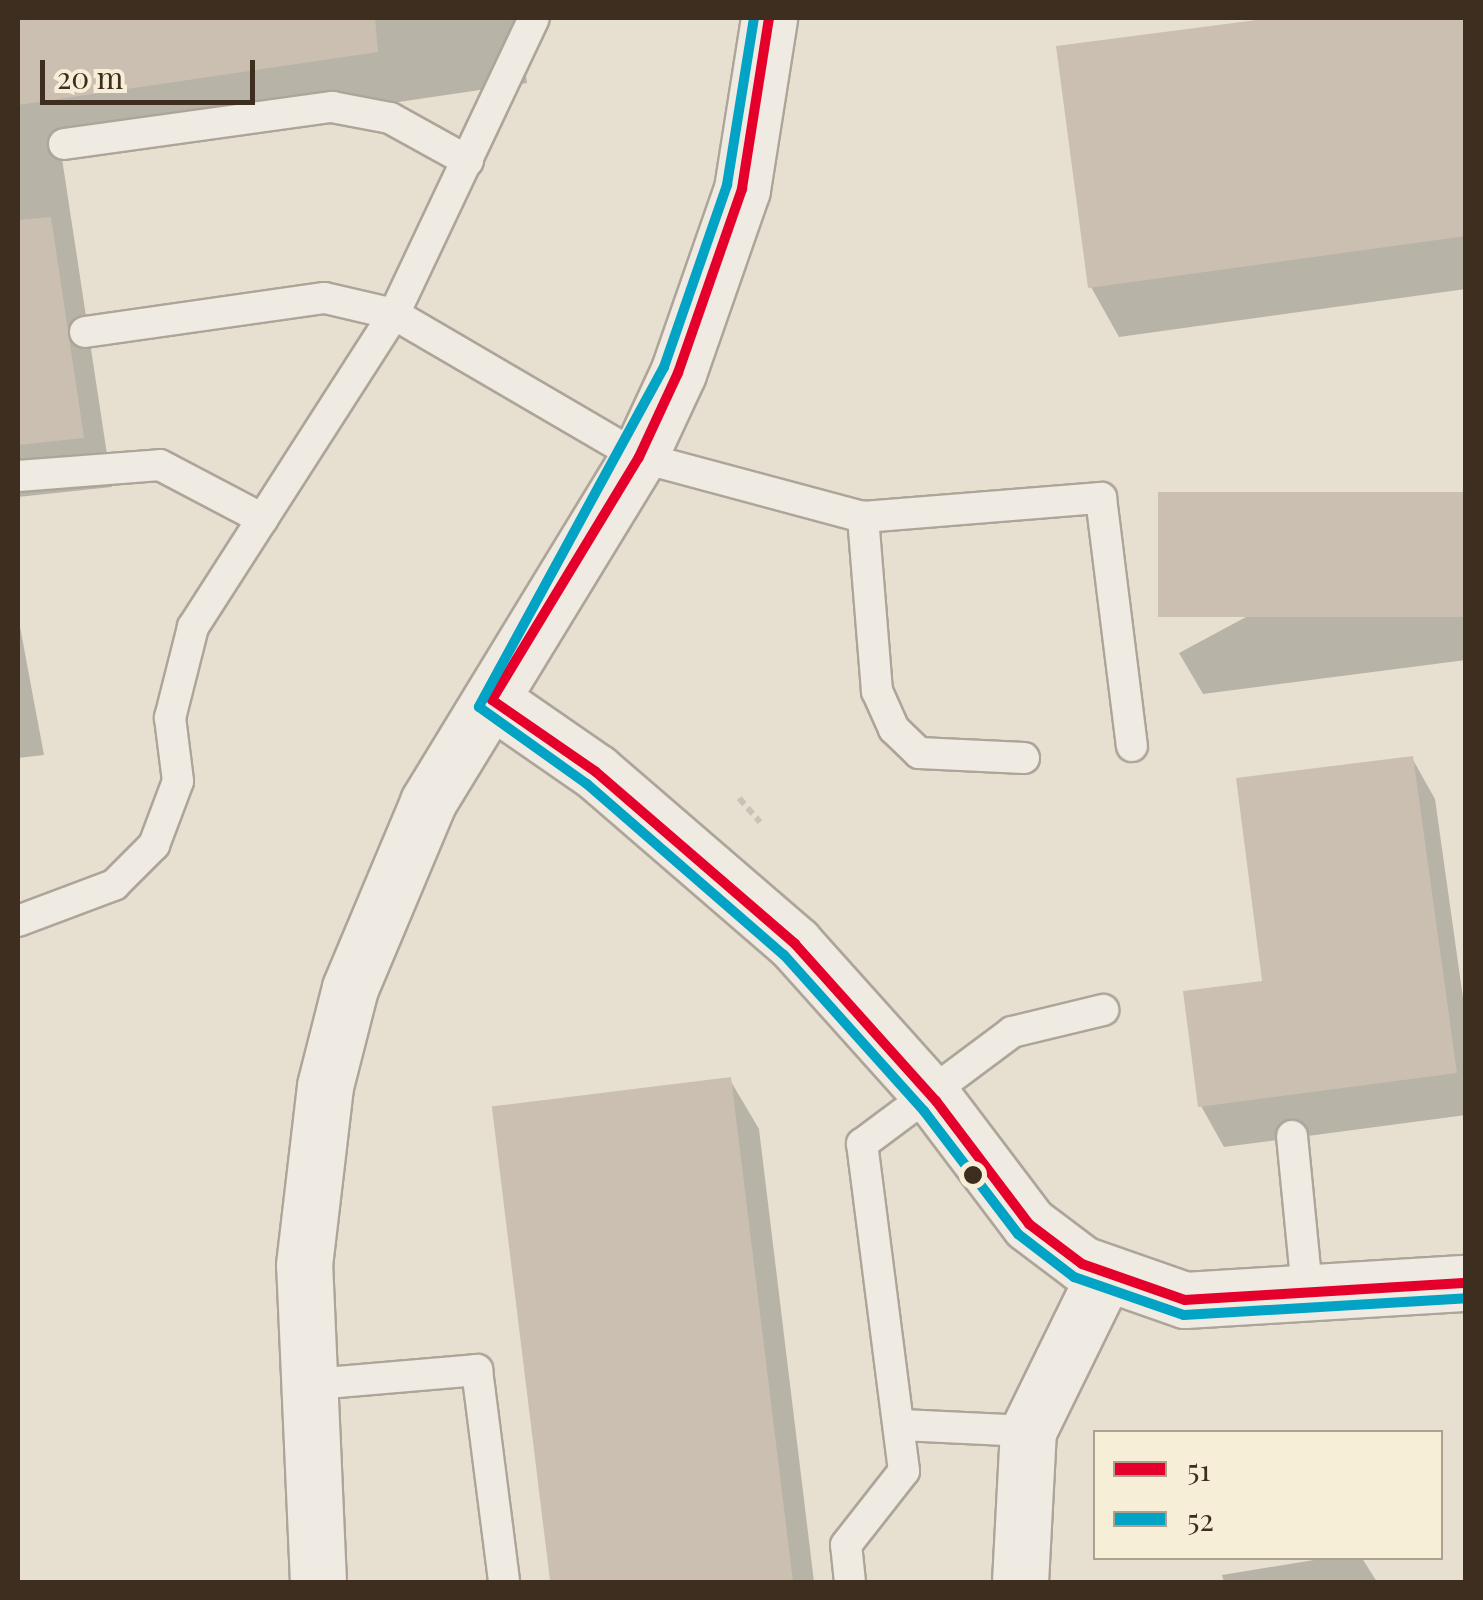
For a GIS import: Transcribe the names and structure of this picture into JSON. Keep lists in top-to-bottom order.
{
  "lines": ["transit line 51", "transit line 52"],
  "legend": ["51", "52"],
  "scale_bar": "20 m"
}
